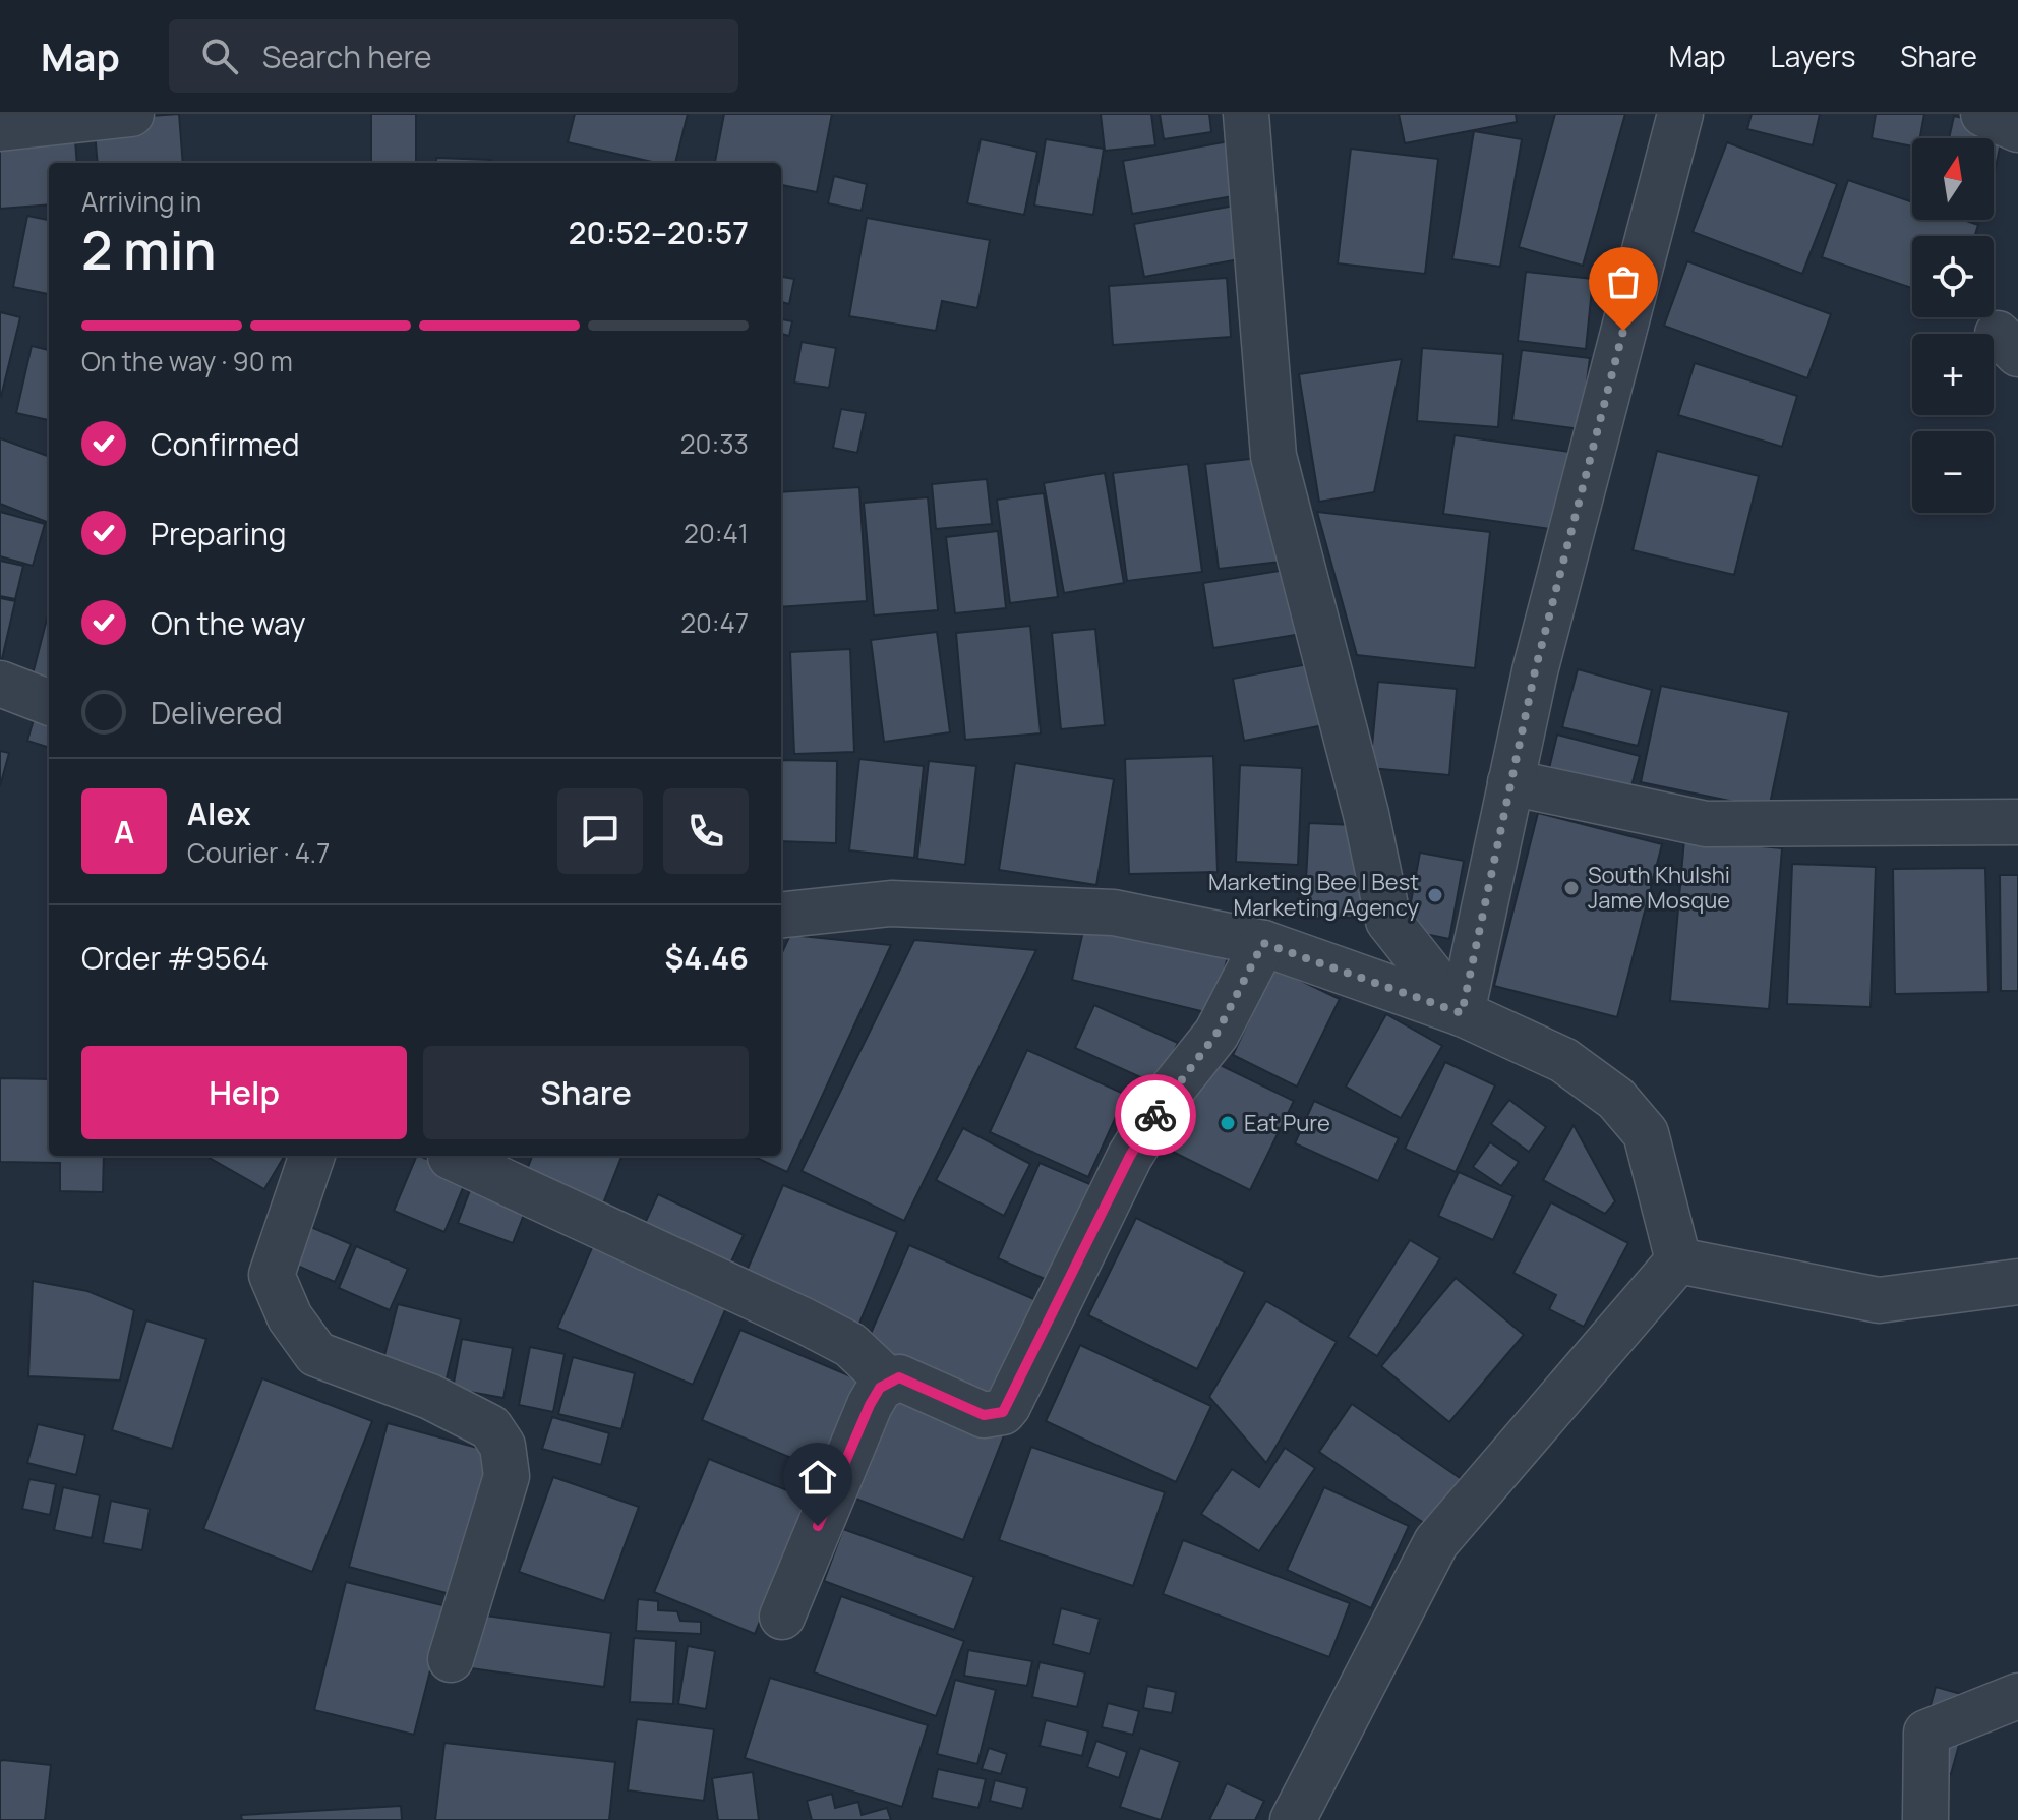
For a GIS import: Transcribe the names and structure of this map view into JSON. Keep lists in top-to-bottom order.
{
  "places": ["South Khulshi Jame Mosque", "Marketing Bee | Best Marketing Agency", "Eat Pure"],
  "north": "top",
  "page": {
    "header": "Map",
    "search": "Search here",
    "nav": ["Map", "Layers", "Share"],
    "map_buttons": ["+", "−"],
    "heading": ["2 min", "Arriving in", "20:52–20:57"],
    "panel": [
      "Alex",
      "Courier · 4.7",
      "Order #9564",
      "$4.46"
    ],
    "bar": "On the way · 90 m",
    "list": [
      ["Confirmed", "20:33"],
      ["Preparing", "20:41"],
      ["On the way", "20:47"],
      "Delivered"
    ],
    "round": "A",
    "buttons": ["Help", "Share"]
  }
}
